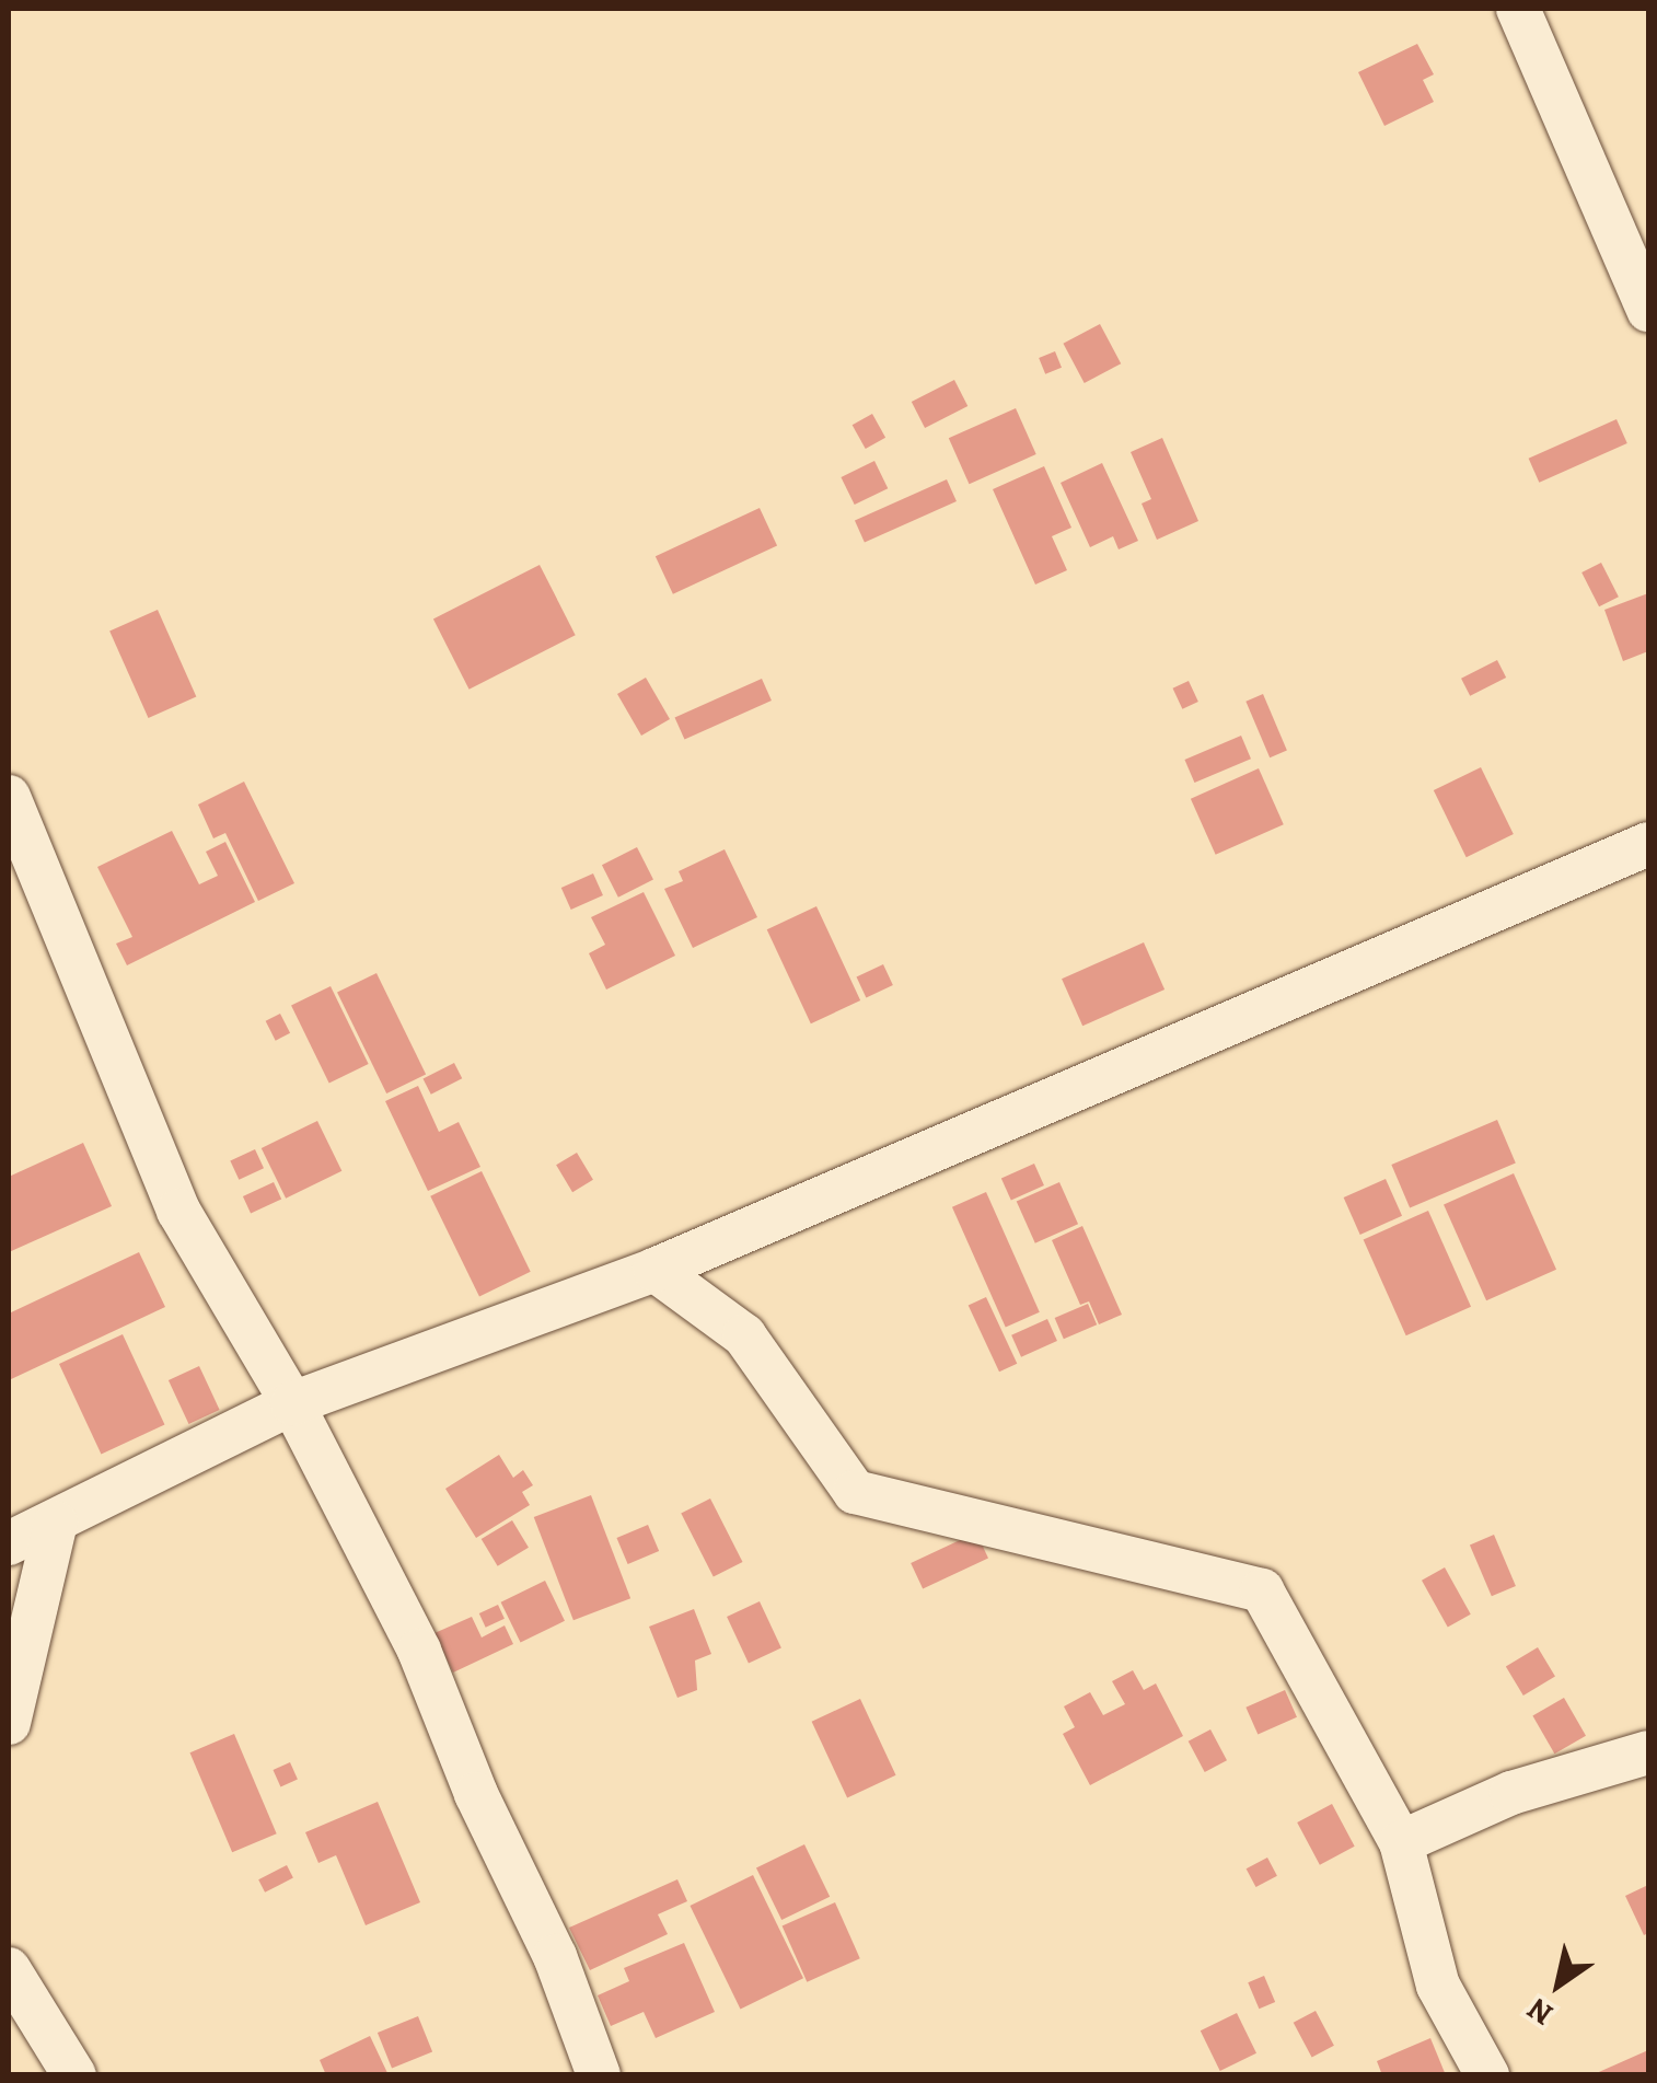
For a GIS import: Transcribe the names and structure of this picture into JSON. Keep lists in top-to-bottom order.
{
  "north": "bottom left"
}
